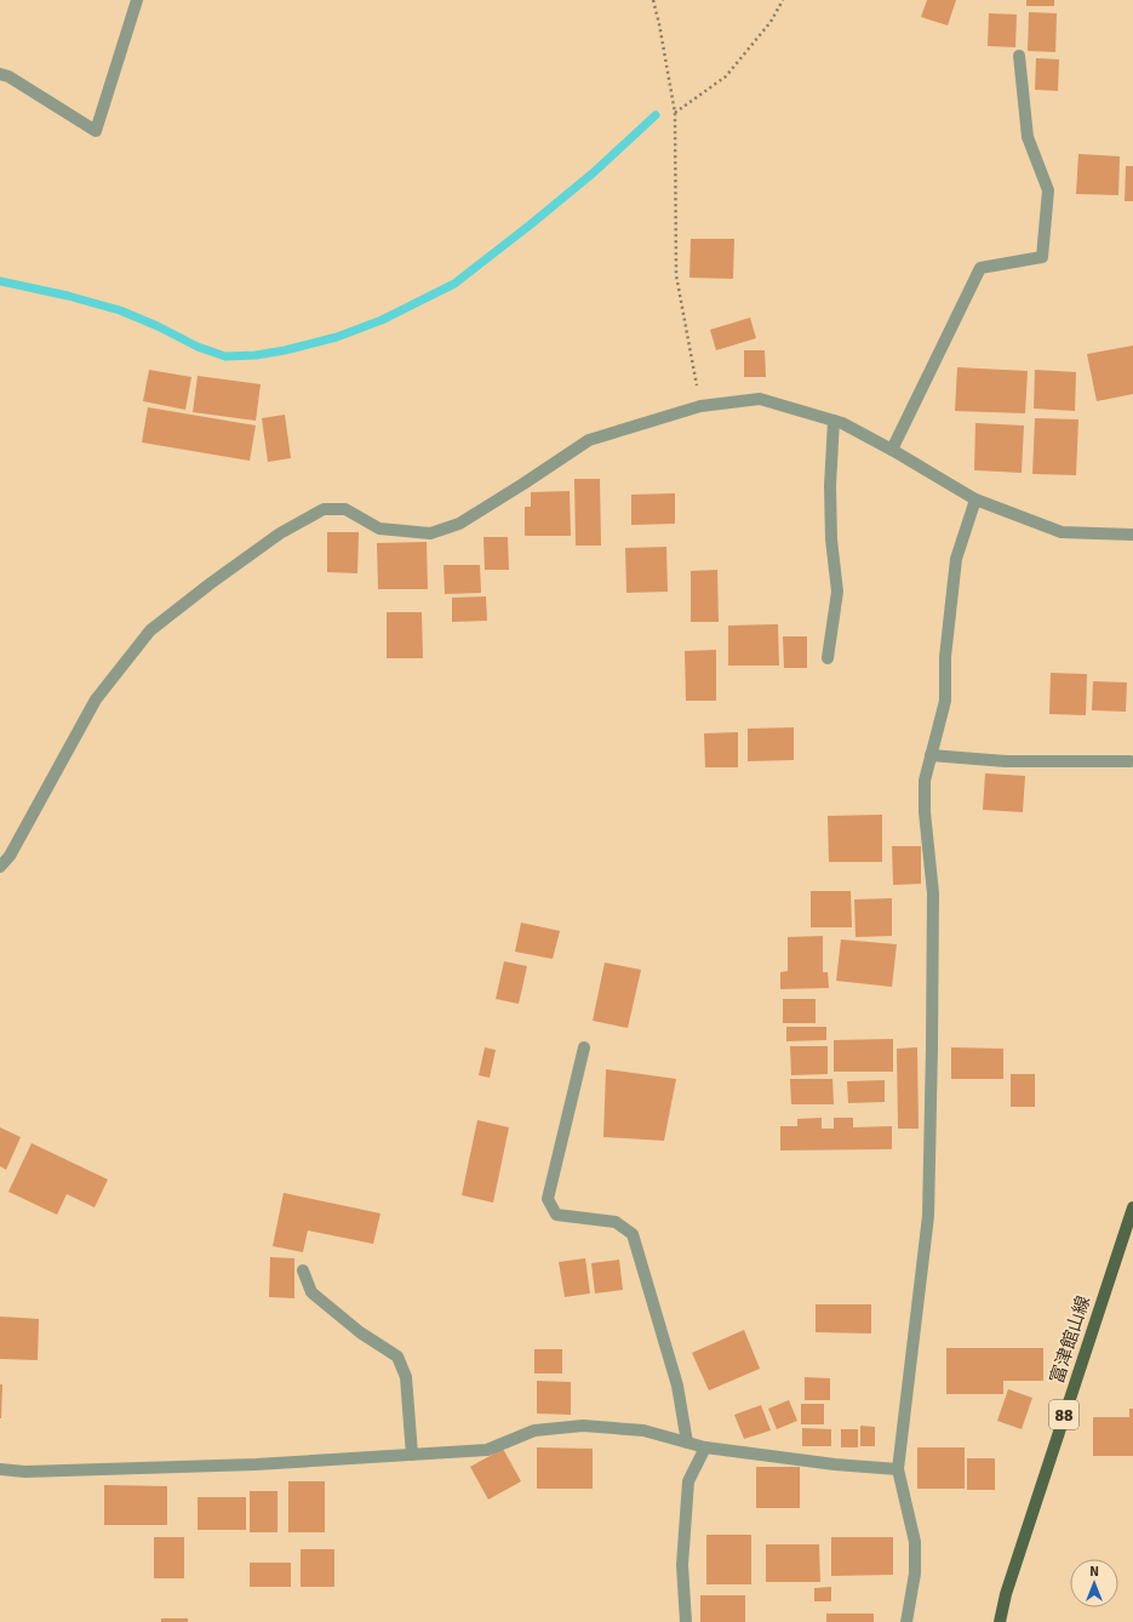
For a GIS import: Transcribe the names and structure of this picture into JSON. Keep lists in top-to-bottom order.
{
  "streets": {
    "main road": ["富津館山線", "88"]
  },
  "north": "top"
}
